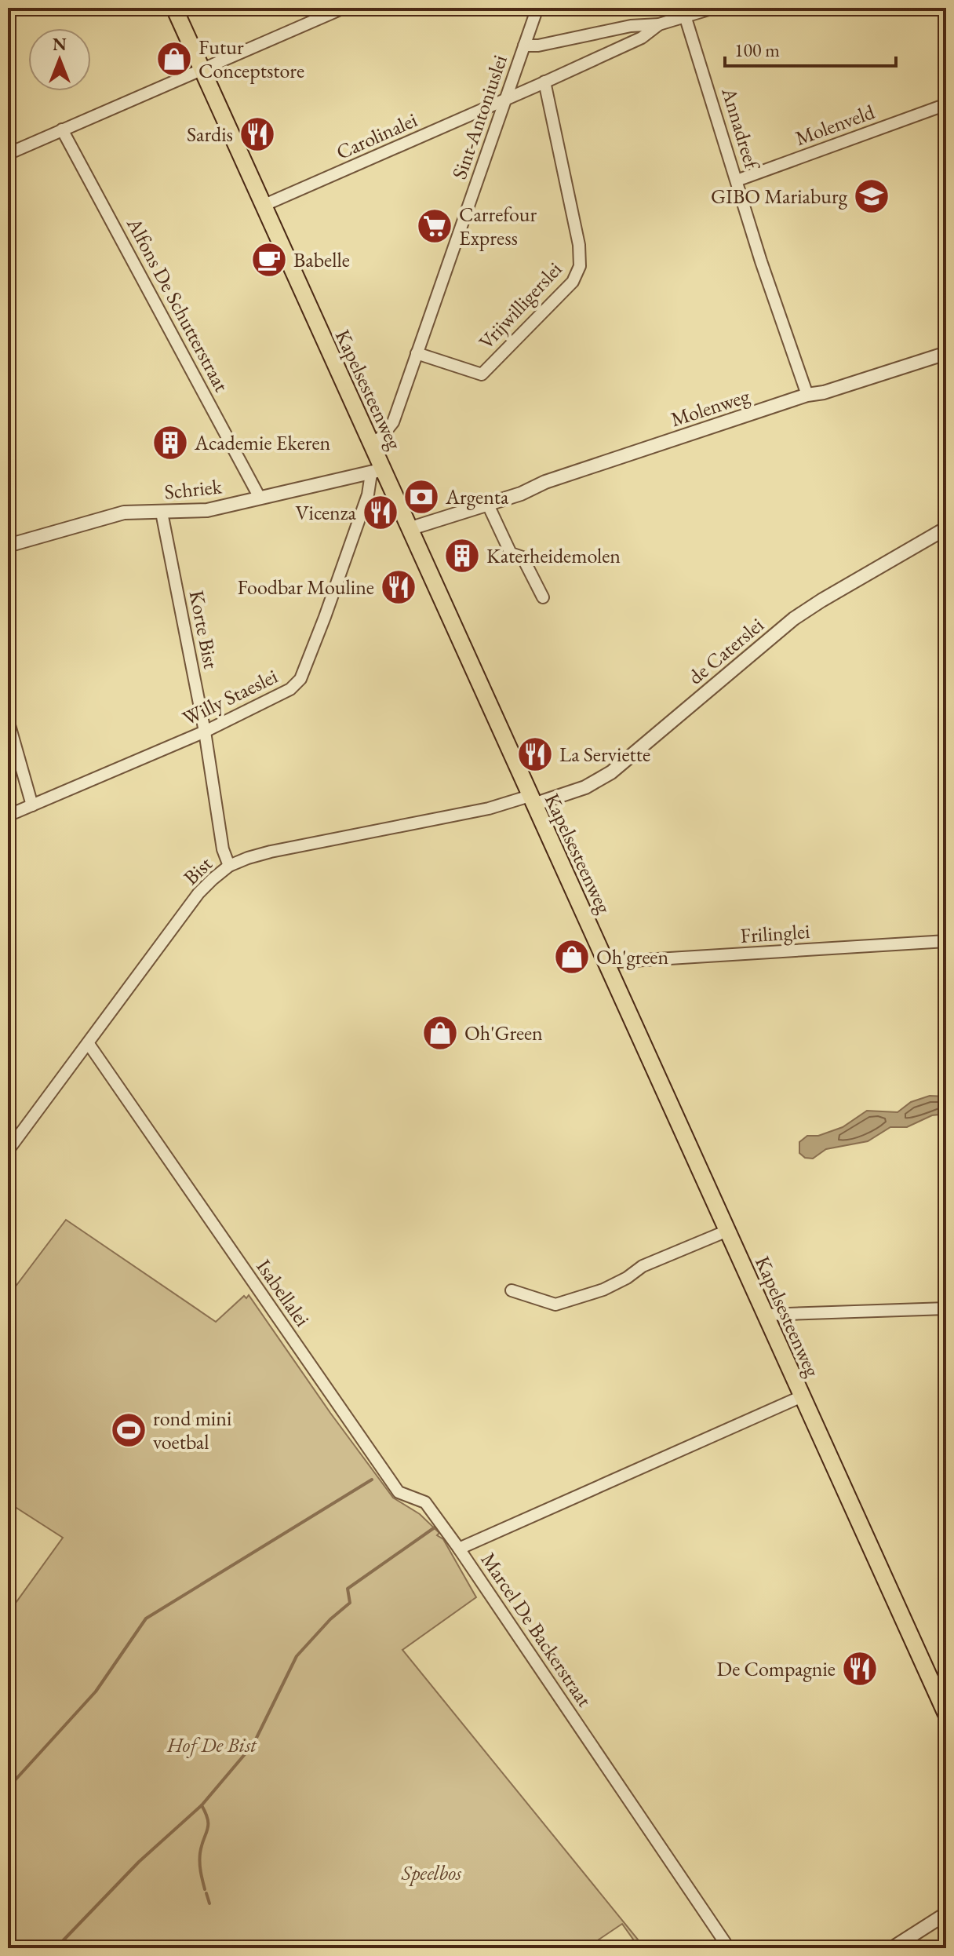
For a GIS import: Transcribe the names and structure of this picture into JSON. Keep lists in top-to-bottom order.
{
  "streets": {
    "main road": ["Kapelsesteenweg"],
    "street": [
      "Sint-Antoniuslei",
      "Molenveld",
      "Annadreef",
      "Carolinalei",
      "Alfons De Schutterstraat",
      "Vrijwilligerslei",
      "Molenweg",
      "Schriek",
      "Korte Bist",
      "de Caterslei",
      "Willy Staeslei",
      "Bist",
      "Frilinglei",
      "Isabellalei",
      "Marcel De Backerstraat"
    ]
  },
  "crossings": [
    ["Sint-Antoniuslei", "Carolinalei"],
    ["Sint-Antoniuslei", "Vrijwilligerslei"],
    ["Sint-Antoniuslei", "Kapelsesteenweg"],
    ["Molenveld", "Annadreef"],
    ["Annadreef", "Molenweg"],
    ["Carolinalei", "Vrijwilligerslei"],
    ["Carolinalei", "Kapelsesteenweg"],
    ["Alfons De Schutterstraat", "Schriek"],
    ["Kapelsesteenweg", "Molenweg"],
    ["Kapelsesteenweg", "Schriek"],
    ["Kapelsesteenweg", "de Caterslei"],
    ["Kapelsesteenweg", "Willy Staeslei"],
    ["Kapelsesteenweg", "Bist"],
    ["Kapelsesteenweg", "Frilinglei"],
    ["Kapelsesteenweg", "Marcel De Backerstraat"],
    ["Schriek", "Korte Bist"],
    ["Schriek", "Willy Staeslei"],
    ["Korte Bist", "Willy Staeslei"],
    ["Korte Bist", "Bist"],
    ["de Caterslei", "Bist"],
    ["Bist", "Isabellalei"],
    ["Isabellalei", "Marcel De Backerstraat"]
  ],
  "parks": ["Hof De Bist", "Speelbos"],
  "places": {
    "shop": ["Futur Conceptstore", "Oh'green", "Oh'Green"],
    "restaurant": [
      "Sardis",
      "Vicenza",
      "Foodbar Mouline",
      "La Serviette",
      "De Compagnie"
    ],
    "school or university": ["GIBO Mariaburg"],
    "supermarket": ["Carrefour Express"],
    "cafe": ["Babelle"],
    "building": ["Academie Ekeren", "Katerheidemolen"],
    "bank": ["Argenta"],
    "sports": ["rond mini voetbal"]
  },
  "scale_bar": "100 m",
  "north": "top"
}
